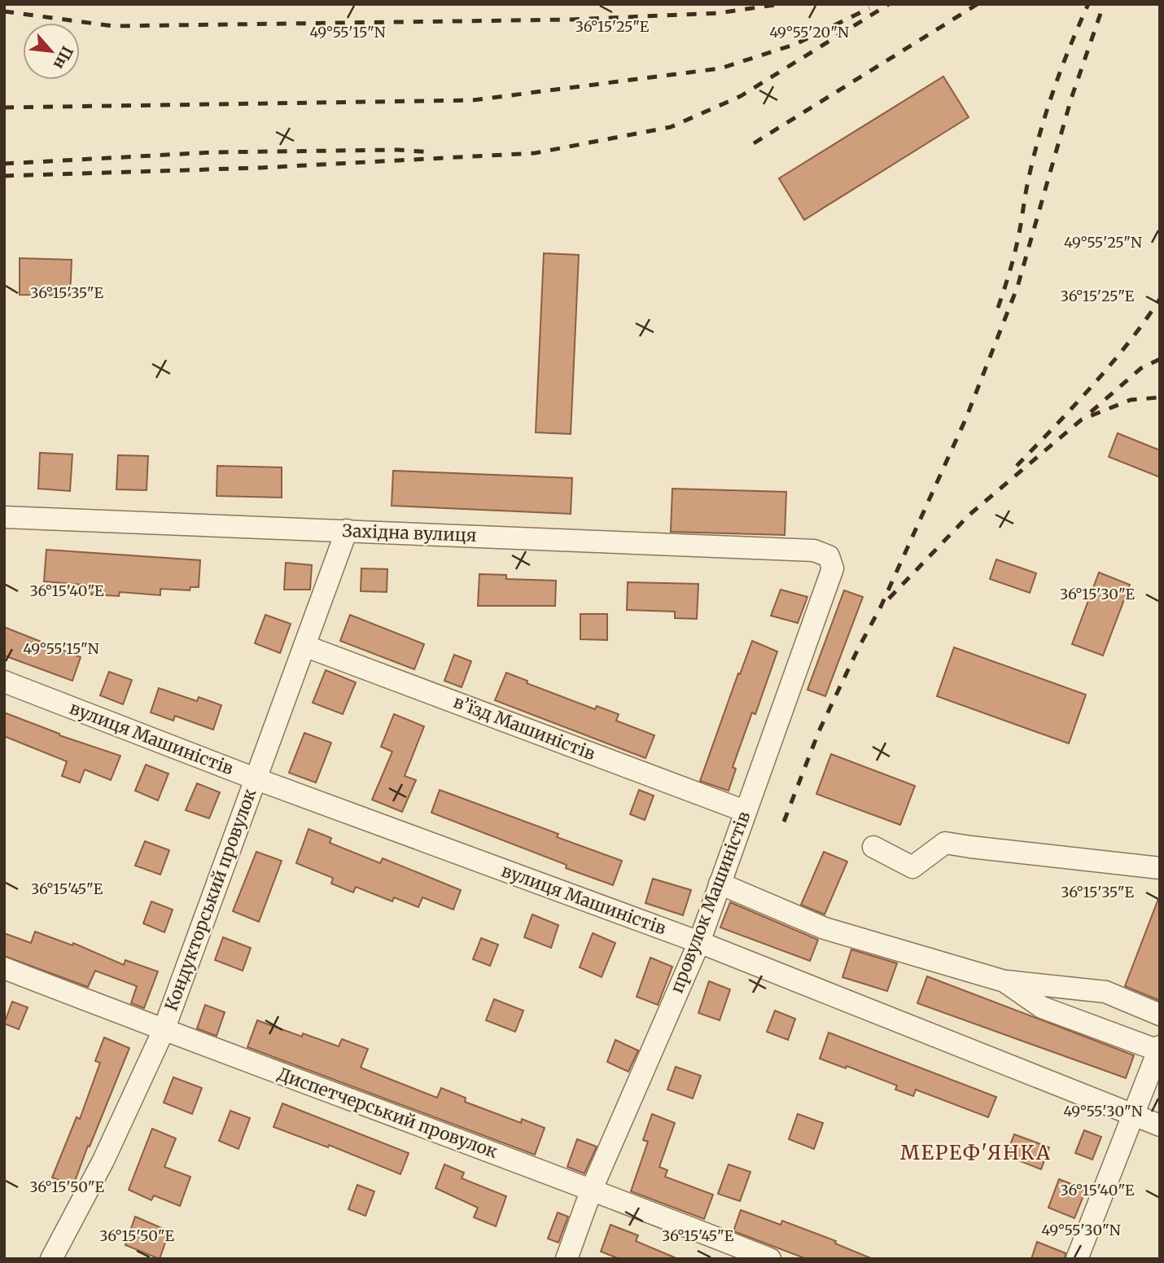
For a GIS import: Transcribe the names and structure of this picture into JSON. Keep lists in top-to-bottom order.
{
  "streets": {
    "street": [
      "Західна вулиця",
      "в’їзд Машиністів",
      "вулиця Машиністів",
      "Кондукторський провулок",
      "провулок Машиністів",
      "Диспетчерський провулок"
    ]
  },
  "crossings": [
    ["Західна вулиця", "Кондукторський провулок"],
    ["Західна вулиця", "провулок Машиністів"],
    ["в’їзд Машиністів", "Кондукторський провулок"],
    ["в’їзд Машиністів", "провулок Машиністів"],
    ["вулиця Машиністів", "Кондукторський провулок"],
    ["вулиця Машиністів", "провулок Машиністів"],
    ["Кондукторський провулок", "Диспетчерський провулок"],
    ["провулок Машиністів", "Диспетчерський провулок"]
  ],
  "districts": ["МЕРЕФ'ЯНКА"],
  "north": "bottom right",
  "coordinates": [
    "36°15'25\"E",
    "49°55'15\"N",
    "49°55'20\"N",
    "49°55'25\"N",
    "36°15'35\"E",
    "36°15'40\"E",
    "36°15'30\"E",
    "36°15'45\"E",
    "49°55'30\"N",
    "36°15'50\"E"
  ]
}
